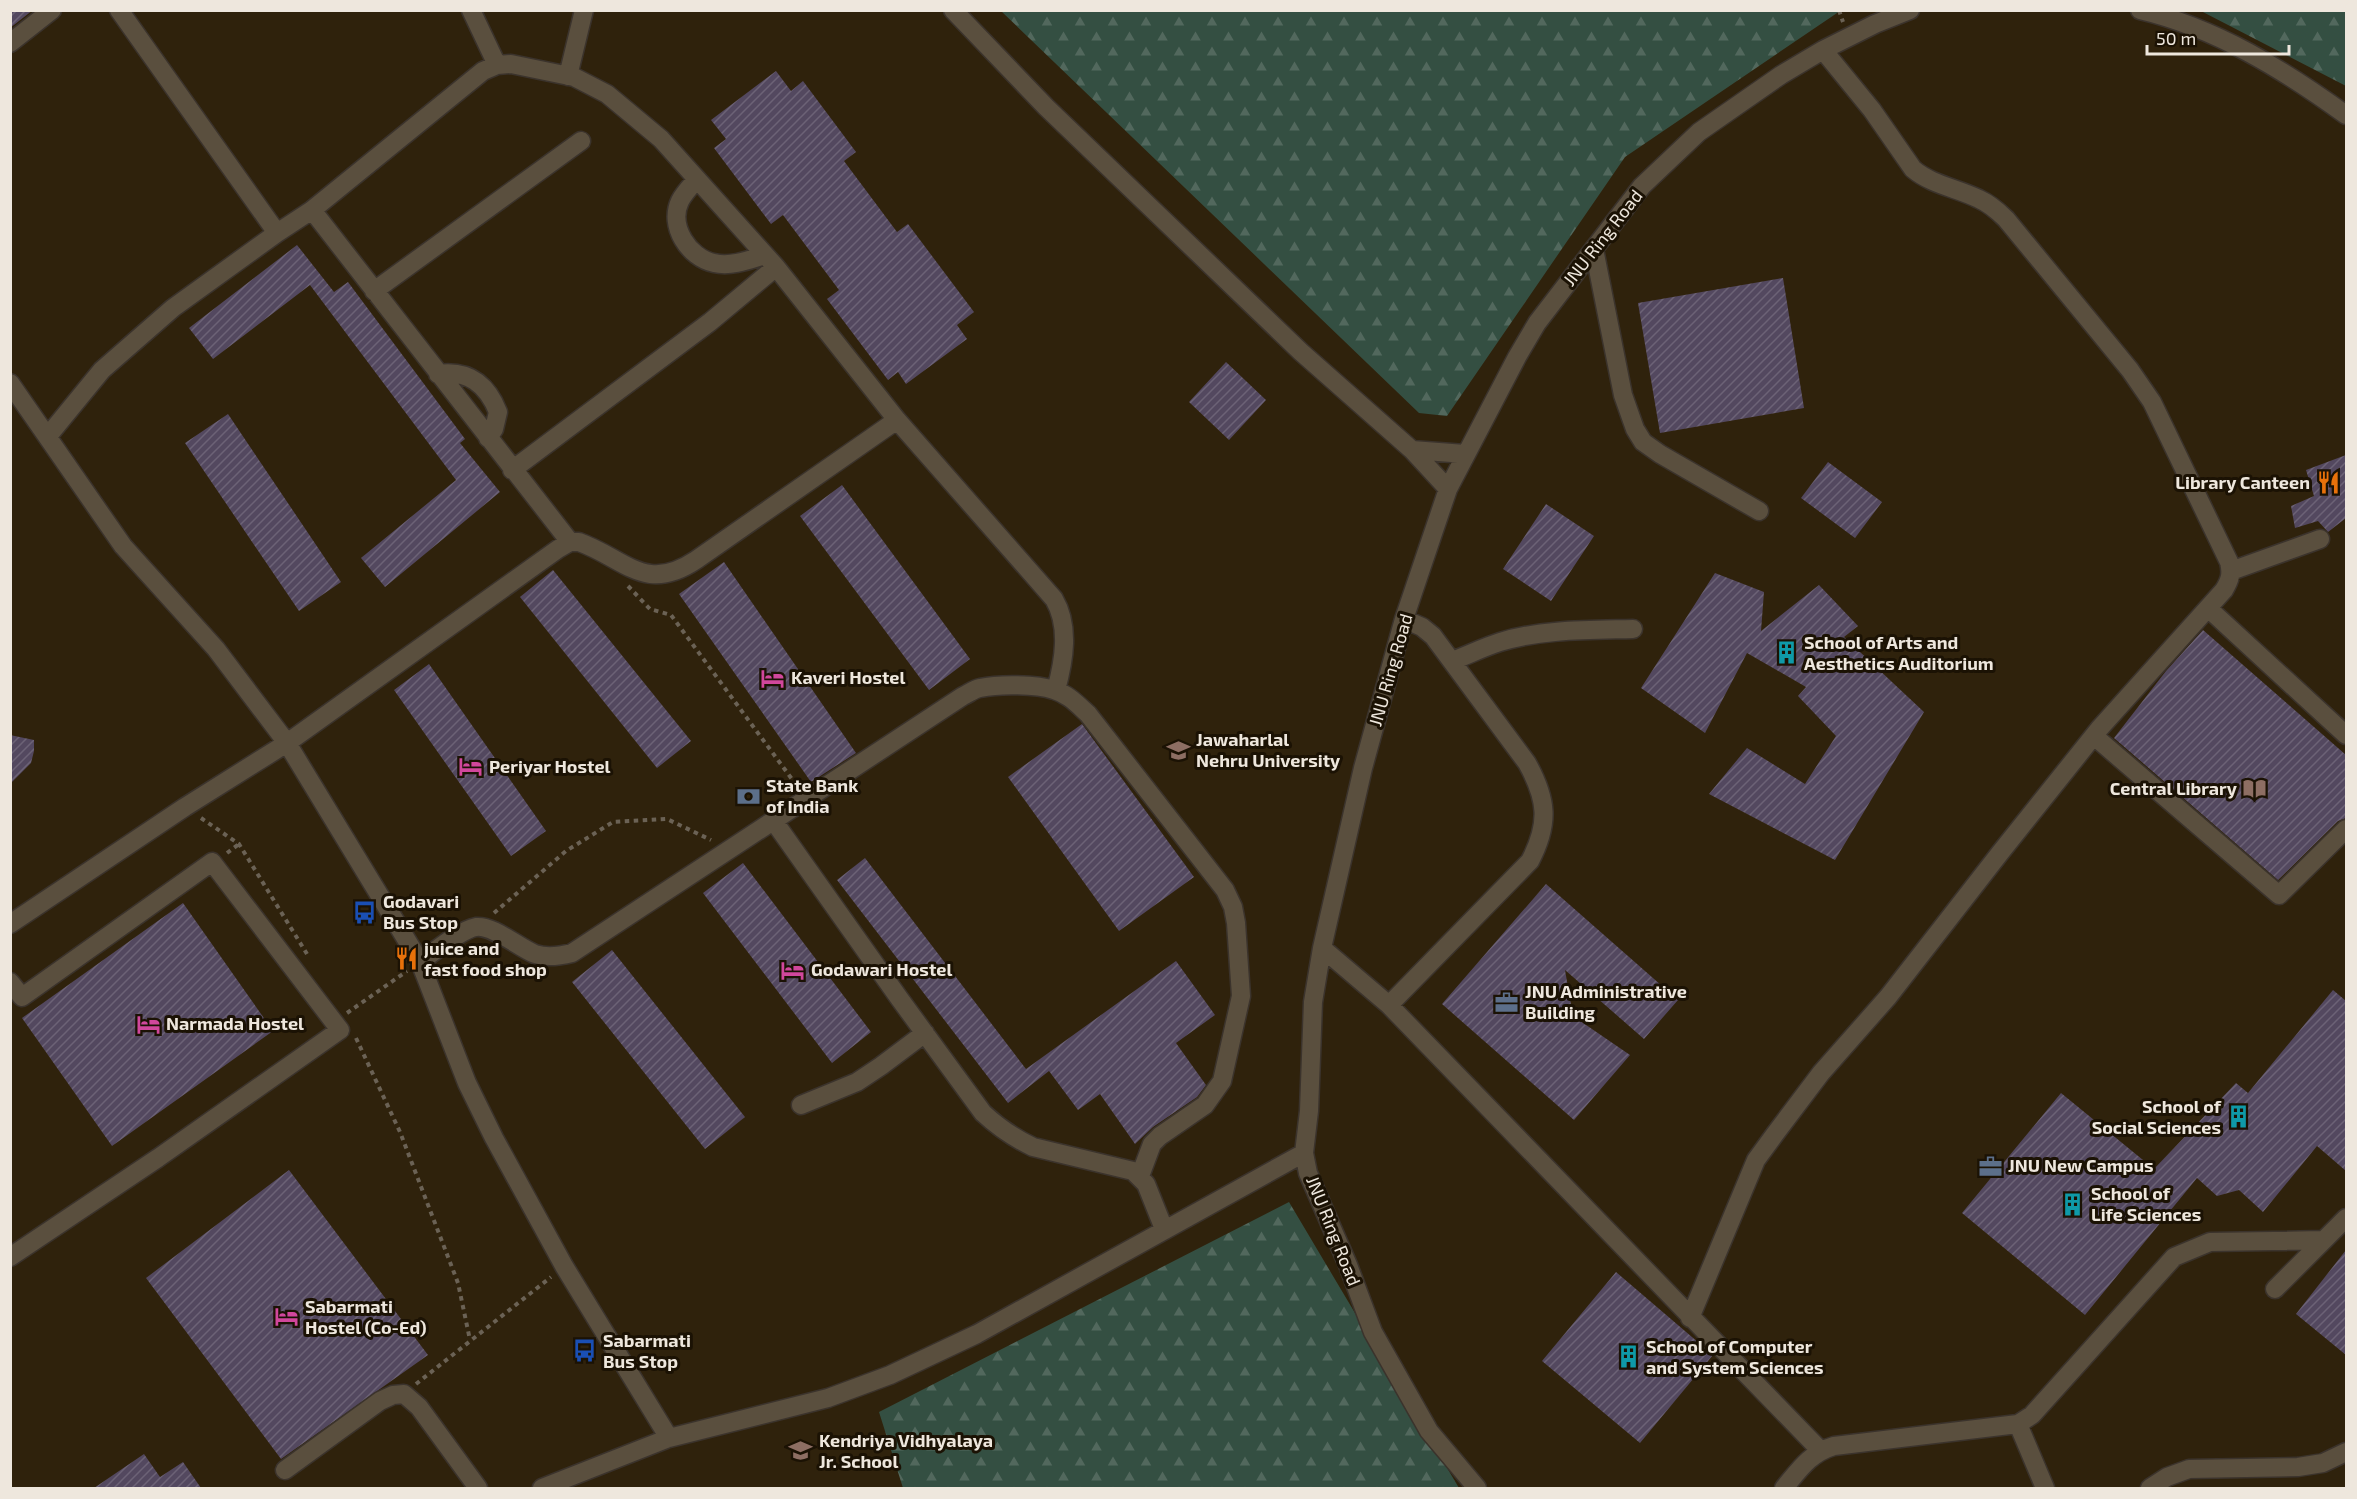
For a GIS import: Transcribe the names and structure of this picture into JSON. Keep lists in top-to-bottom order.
{
  "streets": {
    "lane": ["JNU Ring Road"]
  },
  "places": {
    "restaurant": ["Library Canteen", "juice and fast food shop"],
    "building": [
      "School of Arts and Aesthetics Auditorium",
      "School of Social Sciences",
      "School of Life Sciences",
      "School of Computer and System Sciences"
    ],
    "hotel": [
      "Kaveri Hostel",
      "Periyar Hostel",
      "Godawari Hostel",
      "Narmada Hostel",
      "Sabarmati Hostel (Co-Ed)"
    ],
    "school or university": ["Jawaharlal Nehru University", "Kendriya Vidhyalaya Jr. School"],
    "library": ["Central Library"],
    "bank": ["State Bank of India"],
    "bus stop": ["Godavari Bus Stop", "Sabarmati Bus Stop"],
    "office": ["JNU Administrative Building", "JNU New Campus"]
  },
  "scale_bar": "50 m"
}
